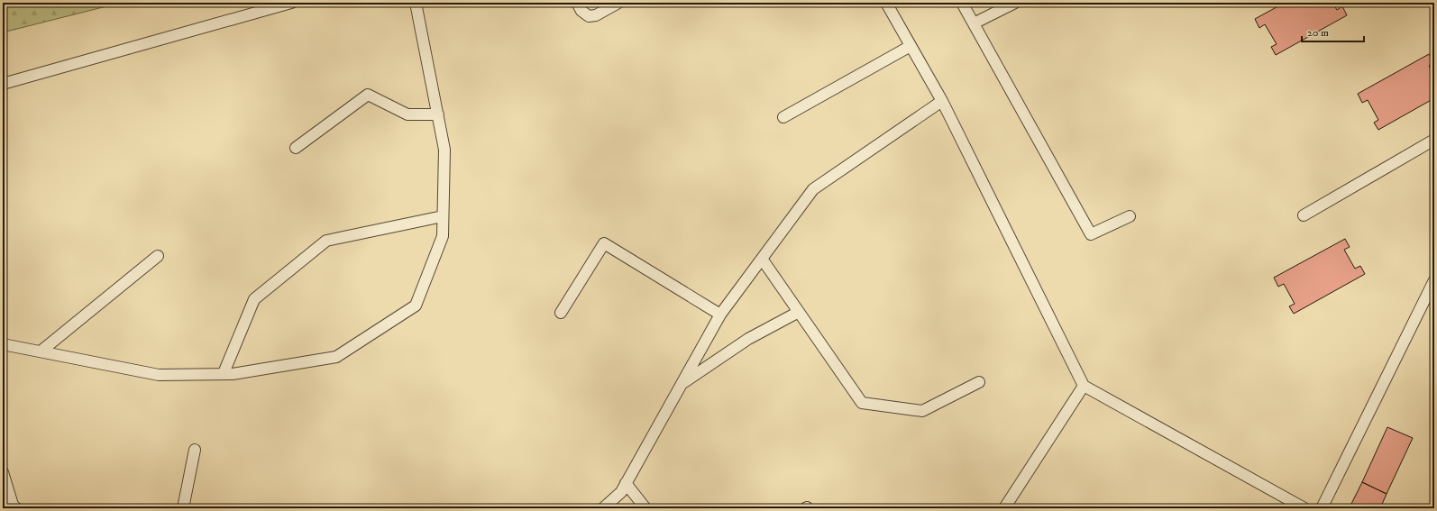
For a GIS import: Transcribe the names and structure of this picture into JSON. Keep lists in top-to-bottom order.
{
  "scale_bar": "20 m"
}
